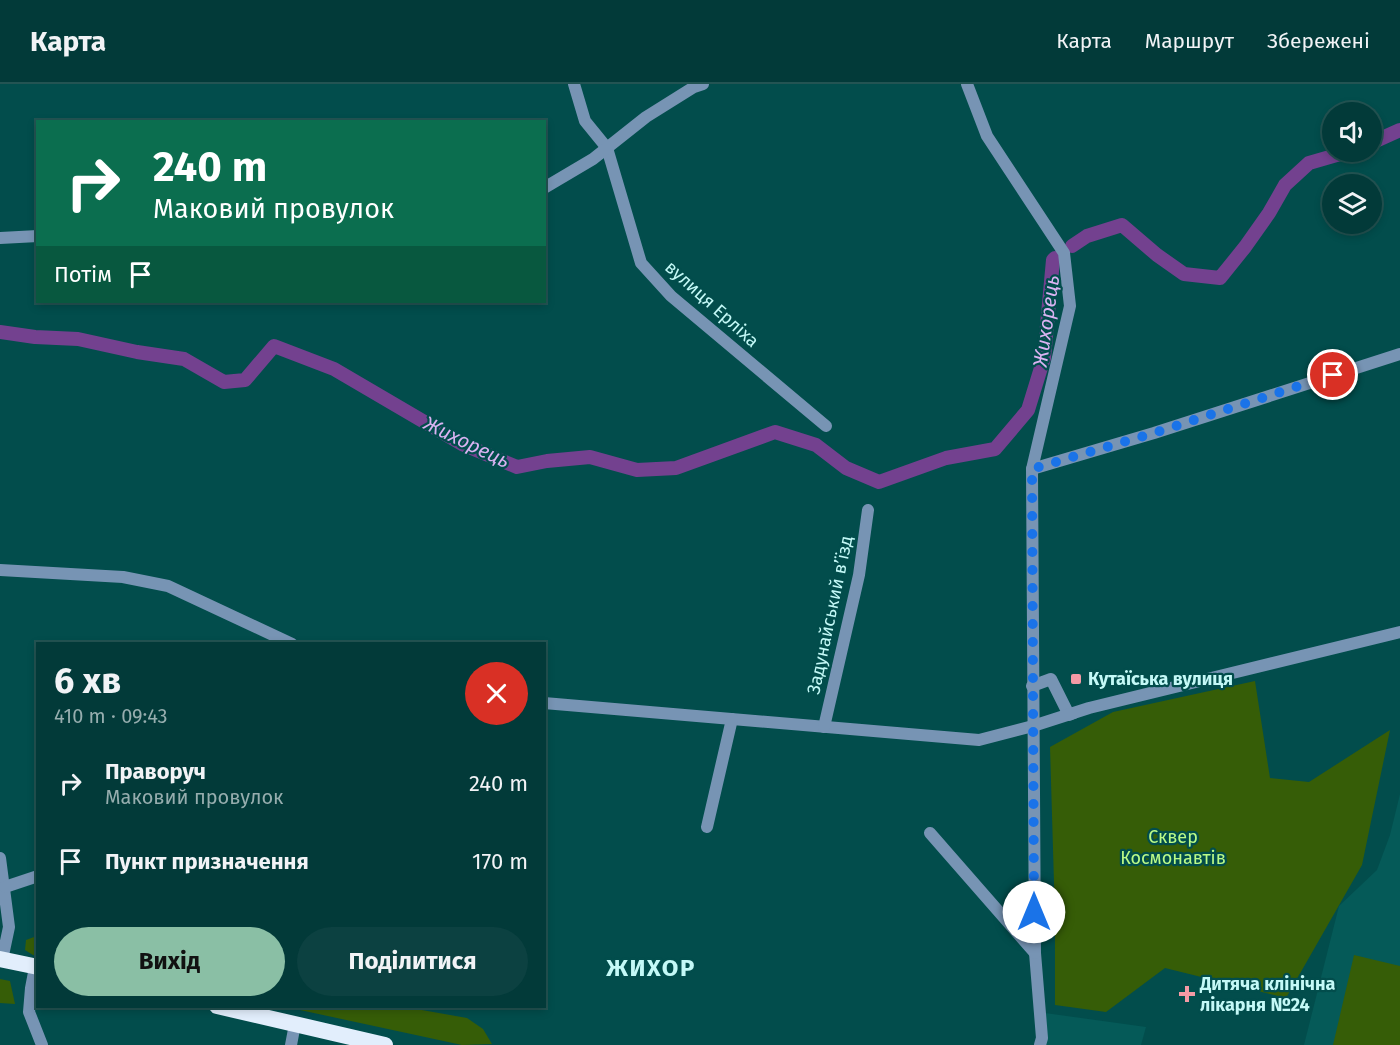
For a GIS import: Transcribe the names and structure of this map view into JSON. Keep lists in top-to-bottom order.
{
  "streets": {
    "street": ["вулиця Ерліха", "Задунайський в’їзд"]
  },
  "districts": ["ЖИХОР"],
  "water": ["Жихорець"],
  "parks": ["Сквер Космонавтів"],
  "places": {
    "transit": ["Кутаїська вулиця"],
    "health": ["Дитяча клінічна лікарня №24"]
  },
  "page": {
    "header": "Карта",
    "nav": ["Карта", "Маршрут", "Збережені"],
    "turn": ["240 m", "Маковий провулок"],
    "then": "Потім",
    "heading": ["6 хв", "410 m · 09:43"],
    "list": [
      {
        "name": "Праворуч",
        "note": "Маковий провулок",
        "value": "240 m"
      },
      {
        "name": "Пункт призначення",
        "value": "170 m"
      }
    ],
    "buttons": ["Вихід", "Поділитися"]
  }
}
